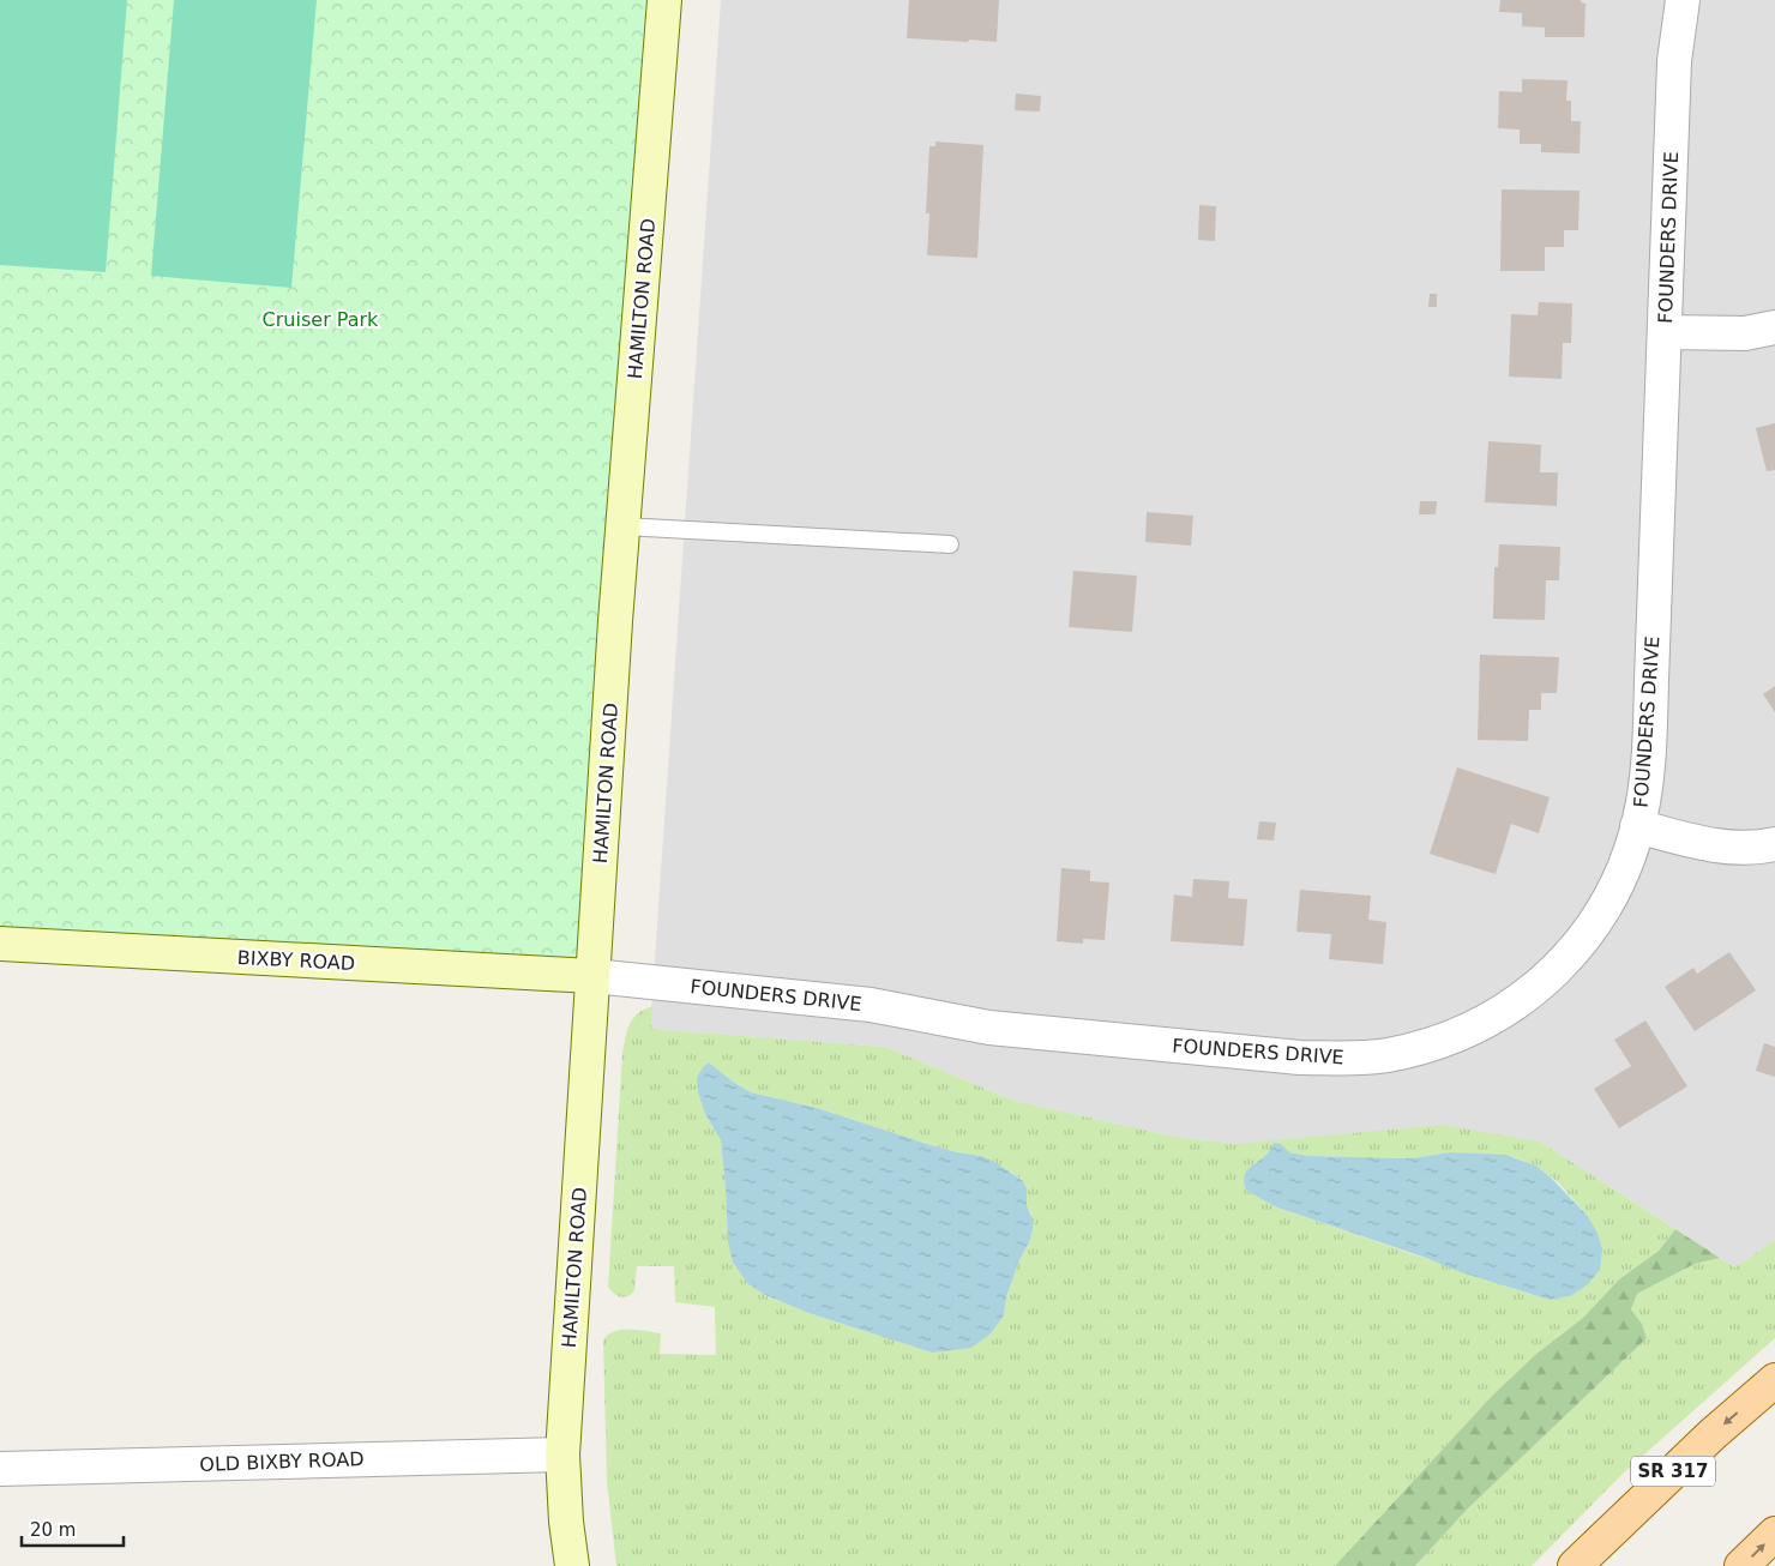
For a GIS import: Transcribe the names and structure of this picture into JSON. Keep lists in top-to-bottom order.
{
  "streets": {
    "main road": ["HAMILTON ROAD", "BIXBY ROAD", "SR 317"],
    "street": ["FOUNDERS DRIVE", "OLD BIXBY ROAD"]
  },
  "crossings": [
    ["FOUNDERS DRIVE", "HAMILTON ROAD"],
    ["FOUNDERS DRIVE", "BIXBY ROAD"],
    ["HAMILTON ROAD", "BIXBY ROAD"],
    ["HAMILTON ROAD", "OLD BIXBY ROAD"]
  ],
  "parks": ["Cruiser Park"],
  "scale_bar": "20 m"
}
